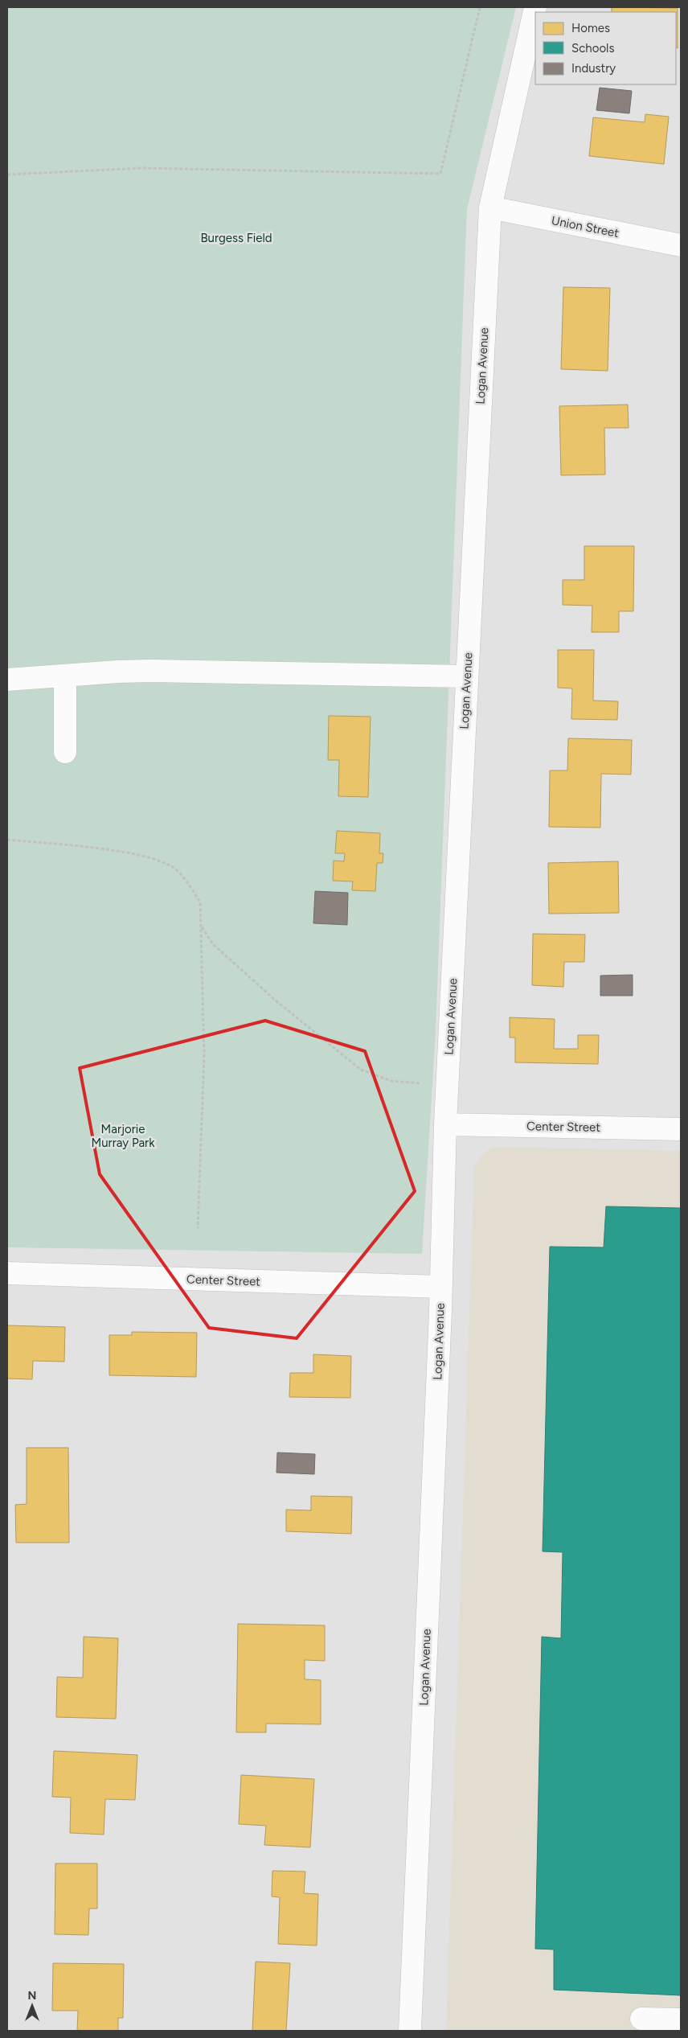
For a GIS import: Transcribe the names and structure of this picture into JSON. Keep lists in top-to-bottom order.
{
  "streets": {
    "street": ["Union Street", "Logan Avenue", "Center Street"]
  },
  "crossings": [
    ["Union Street", "Logan Avenue"],
    ["Logan Avenue", "Center Street"]
  ],
  "parks": ["Burgess Field", "Marjorie Murray Park"],
  "legend": ["Homes", "Schools", "Industry"],
  "north": "top"
}
